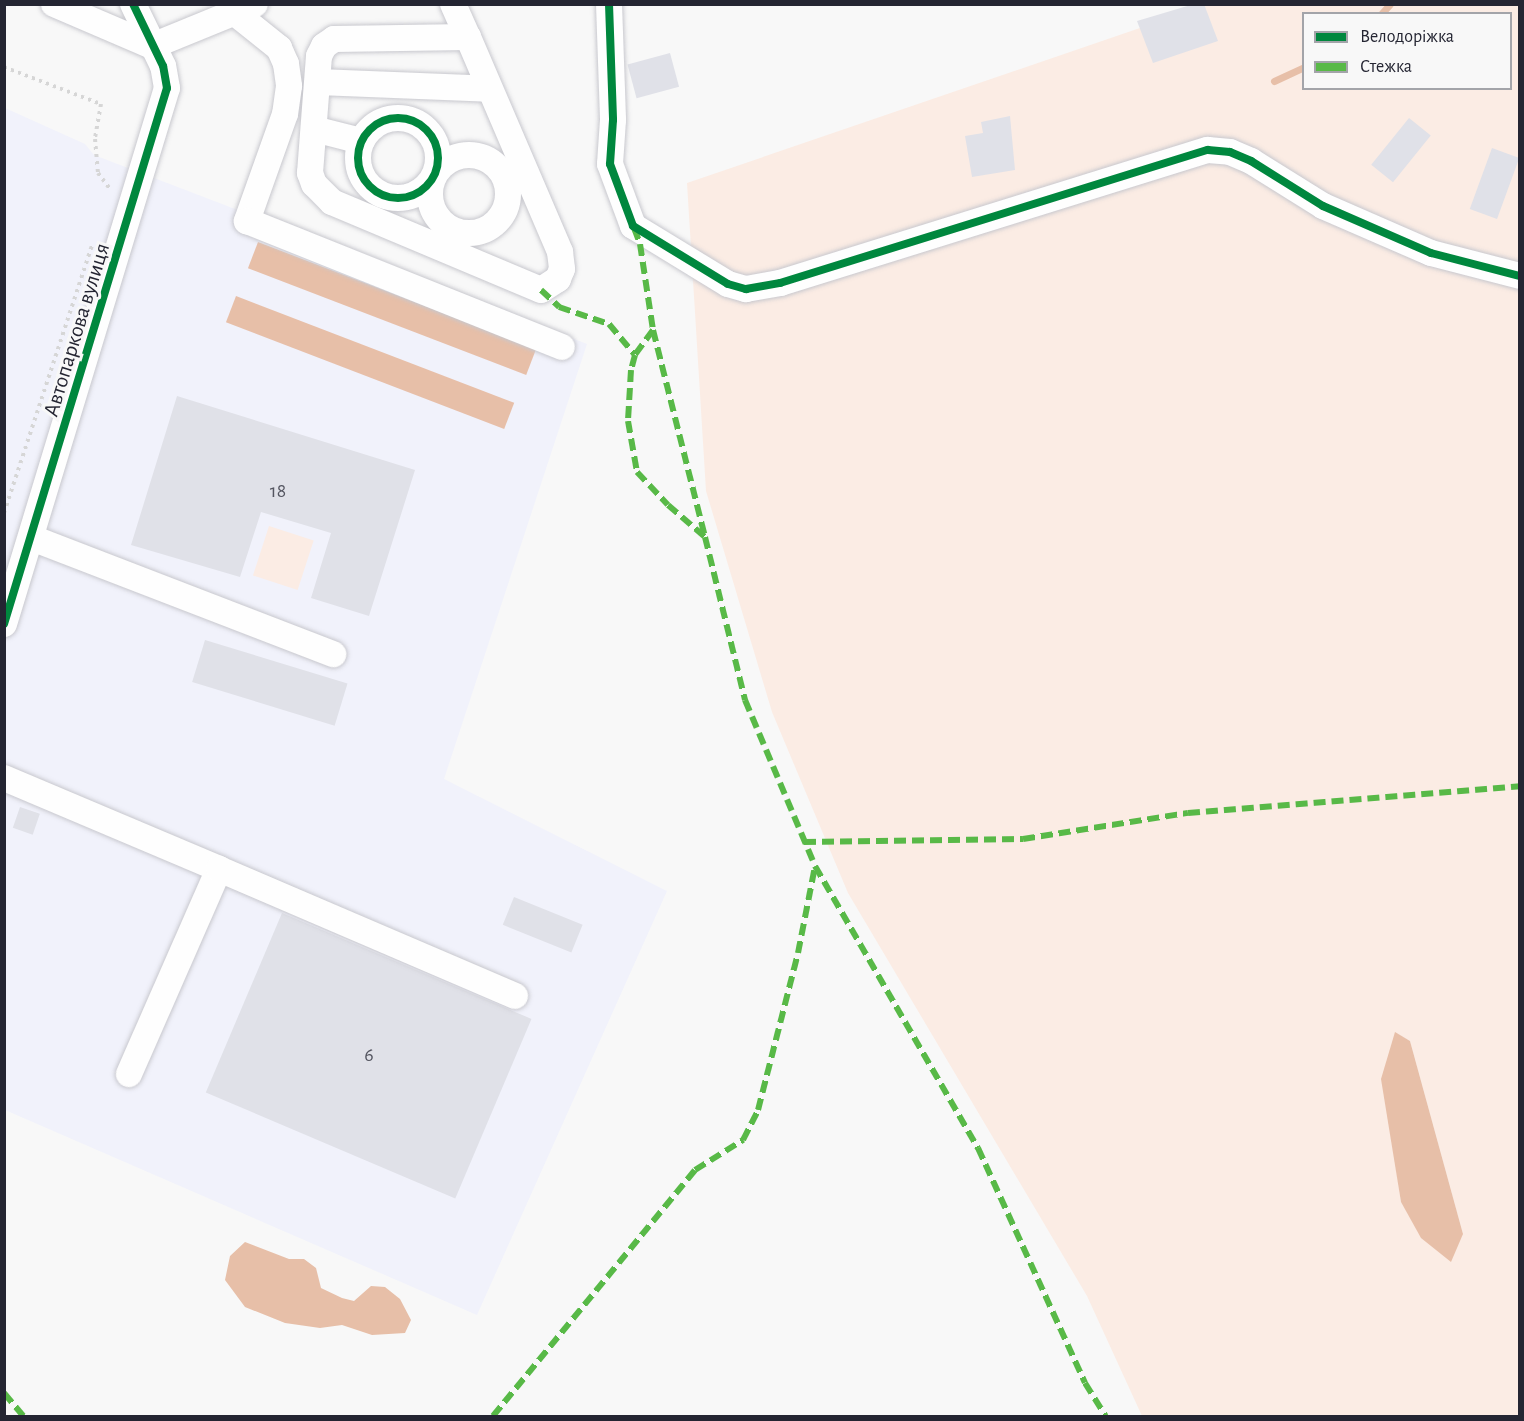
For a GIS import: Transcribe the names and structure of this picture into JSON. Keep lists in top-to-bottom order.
{
  "streets": {
    "street": ["Автопаркова вулиця"]
  },
  "house_numbers": ["18", "6"],
  "legend": ["Велодоріжка", "Стежка"]
}
